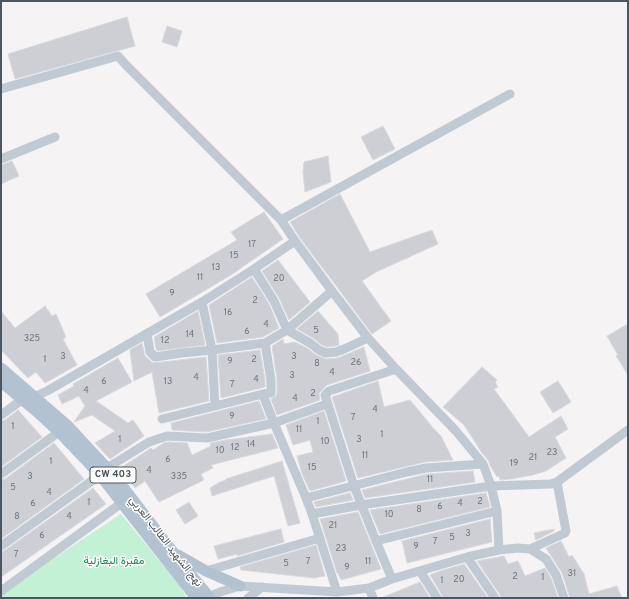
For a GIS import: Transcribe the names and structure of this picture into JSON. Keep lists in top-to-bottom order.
{
  "streets": {
    "main road": ["CW 403", "نهج الشهيد الطالب العربي"]
  },
  "parks": ["مقبرة البغازلية"],
  "house_numbers": [
    "17",
    "15",
    "13",
    "11",
    "20",
    "9",
    "2",
    "16",
    "4",
    "5",
    "6",
    "14",
    "325",
    "12",
    "3",
    "3",
    "1",
    "2",
    "9",
    "26",
    "8",
    "4",
    "3",
    "4",
    "4",
    "6",
    "13",
    "7",
    "4",
    "2",
    "4",
    "4",
    "9",
    "7",
    "1",
    "1",
    "11",
    "1",
    "1",
    "3",
    "10",
    "14",
    "12",
    "10",
    "23",
    "11",
    "21",
    "6",
    "1",
    "19",
    "15",
    "4",
    "3",
    "335",
    "11",
    "5",
    "4",
    "2",
    "1",
    "6",
    "4",
    "6",
    "8",
    "10",
    "8",
    "4",
    "21",
    "3",
    "6",
    "5",
    "7",
    "9",
    "23",
    "7",
    "7",
    "11",
    "5",
    "9",
    "31",
    "2",
    "1",
    "20",
    "1"
  ]
}
